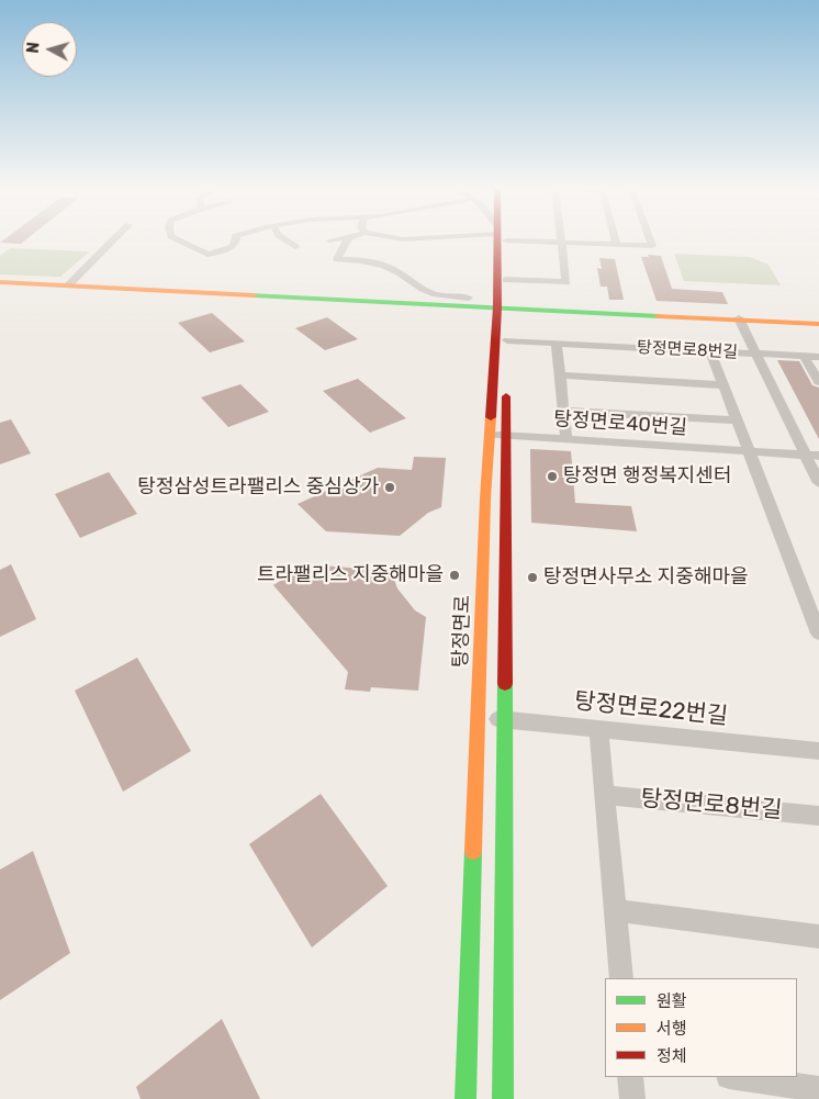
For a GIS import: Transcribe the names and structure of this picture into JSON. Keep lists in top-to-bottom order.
{
  "streets": {
    "main road": ["탕정면로"],
    "street": ["탕정면로8번길", "탕정면로40번길", "탕정면로22번길"]
  },
  "crossings": [
    ["탕정면로8번길", "탕정면로"],
    ["탕정면로40번길", "탕정면로"],
    ["탕정면로", "탕정면로22번길"]
  ],
  "places": [
    "탕정면 행정복지센터",
    "탕정삼성트라팰리스 중심상가",
    "트라팰리스 지중해마을",
    "탕정면사무소 지중해마을"
  ],
  "legend": ["원활", "서행", "정체"],
  "north": "left"
}
